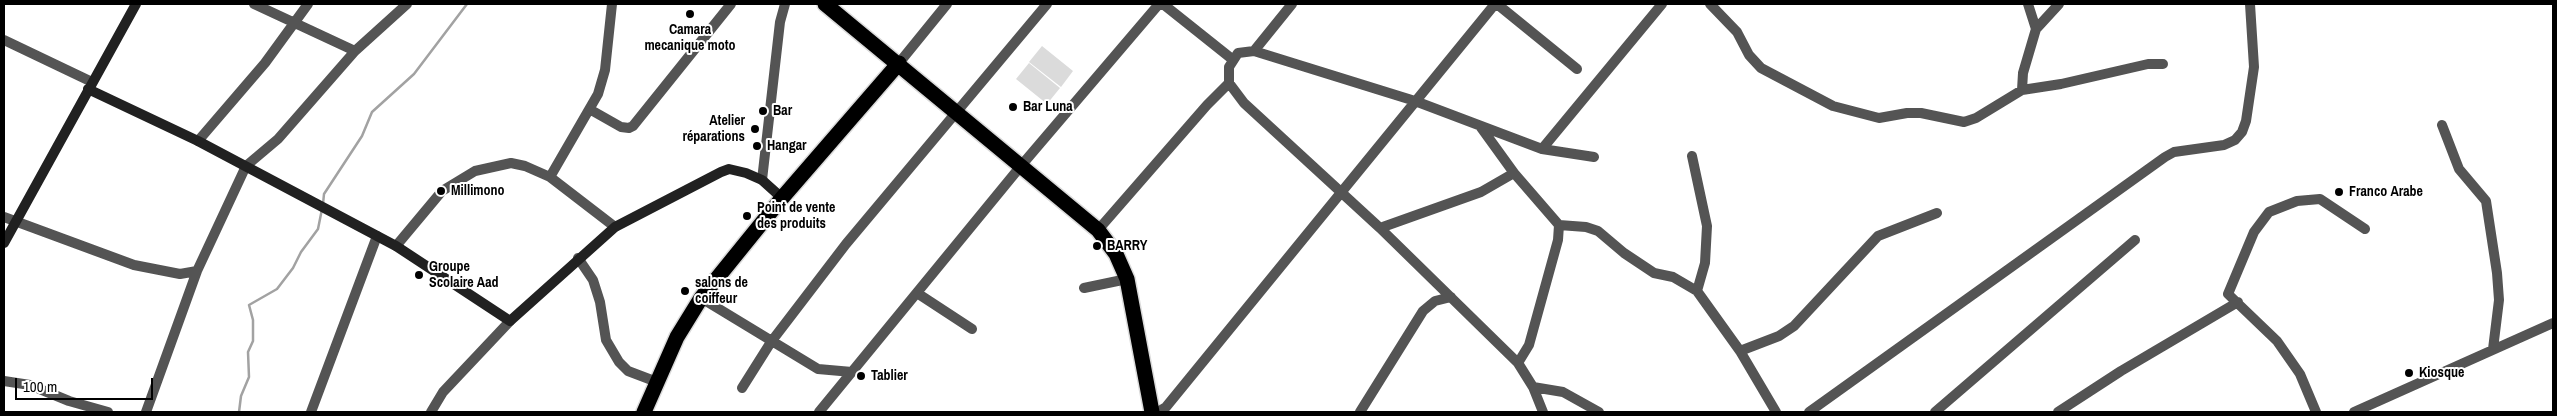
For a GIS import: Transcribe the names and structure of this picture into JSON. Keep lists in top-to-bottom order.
{
  "places": [
    "Camara mecanique moto",
    "Bar Luna",
    "Bar",
    "Atelier réparations",
    "Hangar",
    "Millimono",
    "Franco Arabe",
    "Point de vente des produits",
    "BARRY",
    "Groupe Scolaire Aad",
    "salons de coiffeur",
    "Kiosque",
    "Tablier"
  ],
  "scale_bar": "100 m"
}
